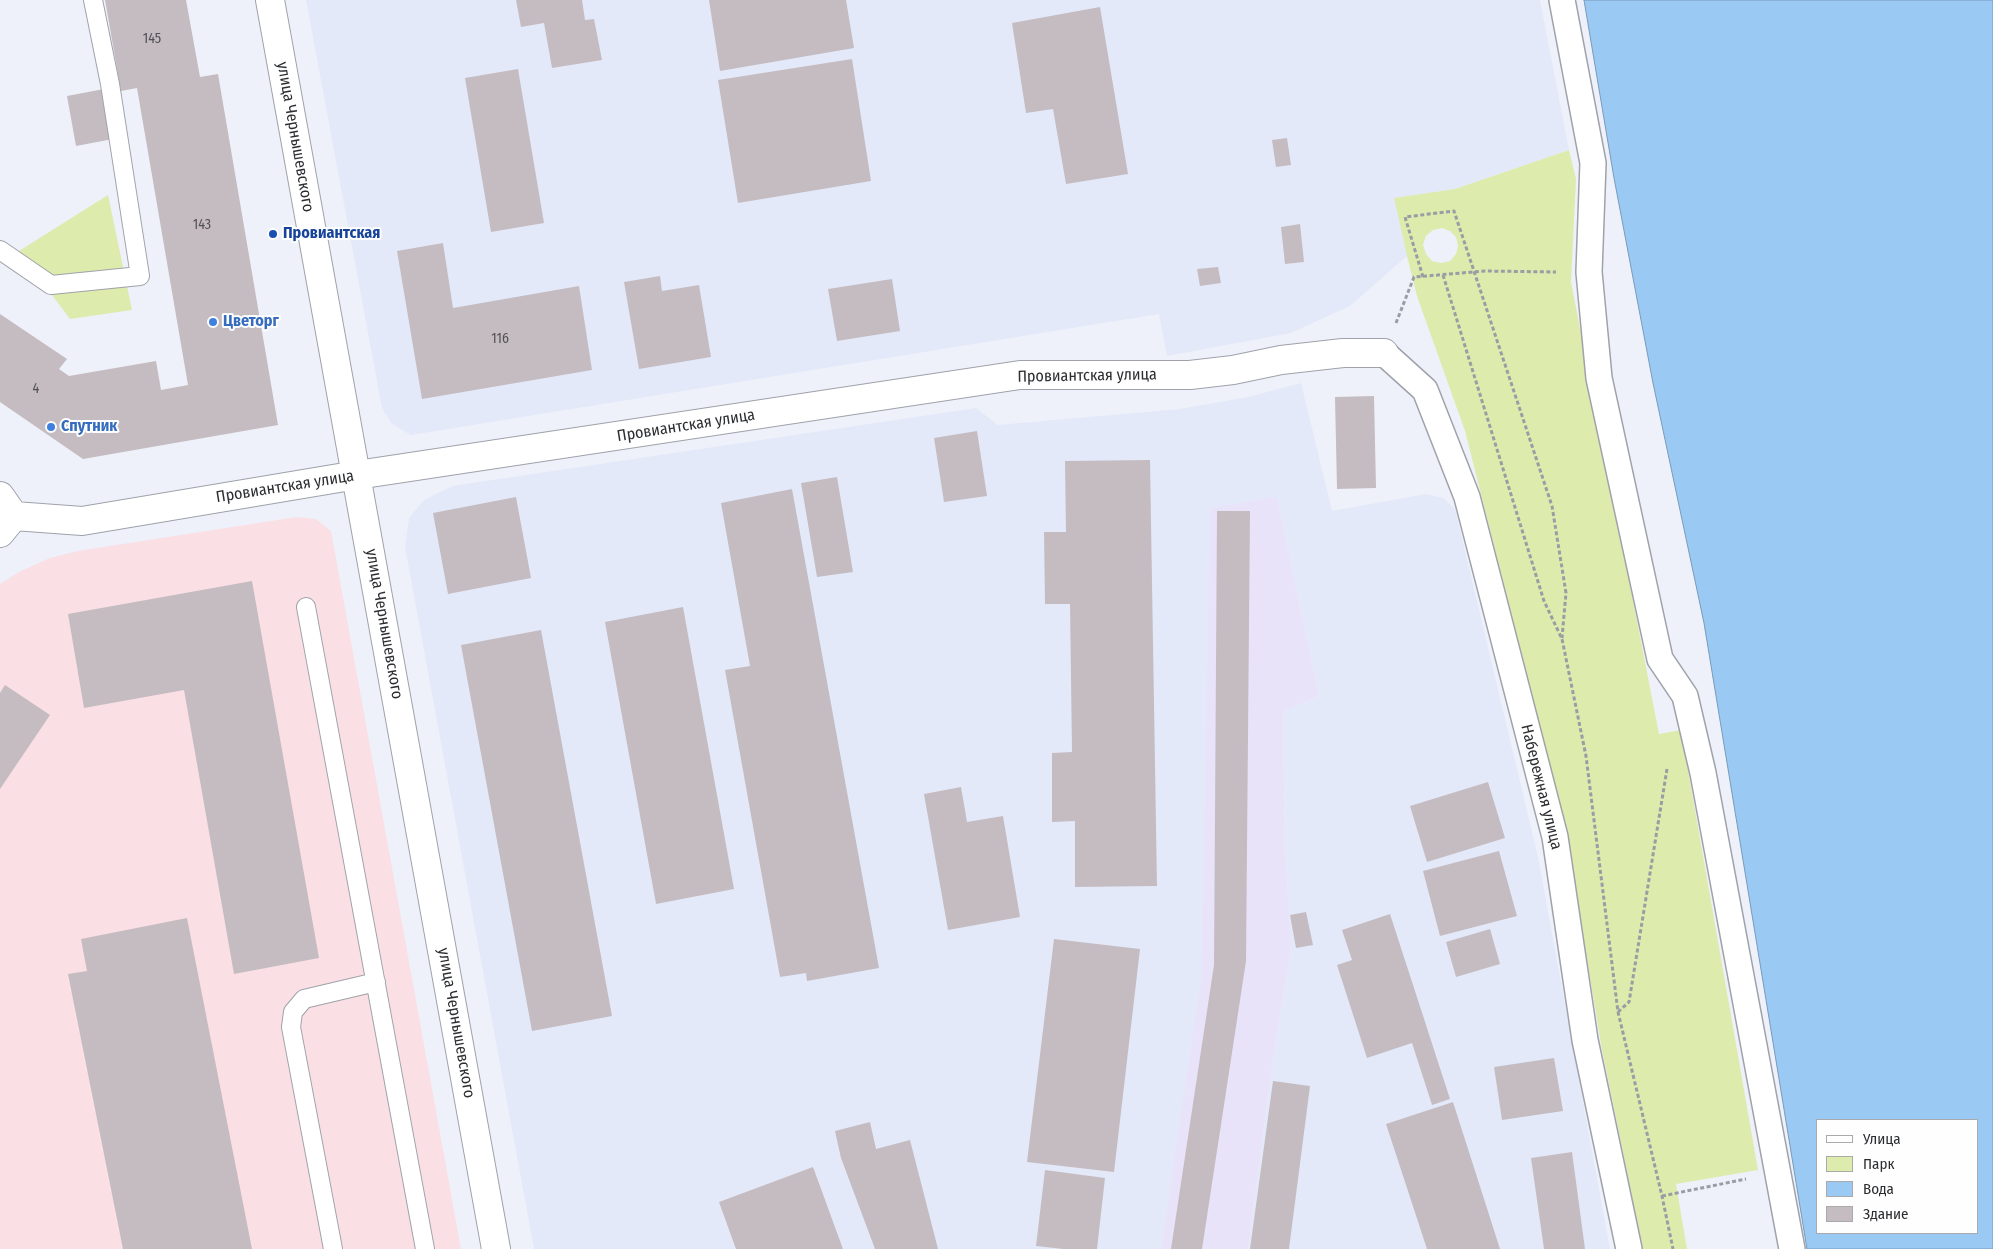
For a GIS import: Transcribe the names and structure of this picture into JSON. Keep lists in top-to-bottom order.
{
  "streets": {
    "street": ["улица Чернышевского", "Провиантская улица", "Набережная улица"]
  },
  "crossings": [
    ["улица Чернышевского", "Провиантская улица"],
    ["Провиантская улица", "Набережная улица"]
  ],
  "places": ["Провиантская", "Цветорг", "Спутник"],
  "house_numbers": [
    "145",
    "143",
    "116",
    "4"
  ],
  "legend": [
    "Улица",
    "Парк",
    "Вода",
    "Здание"
  ]
}
